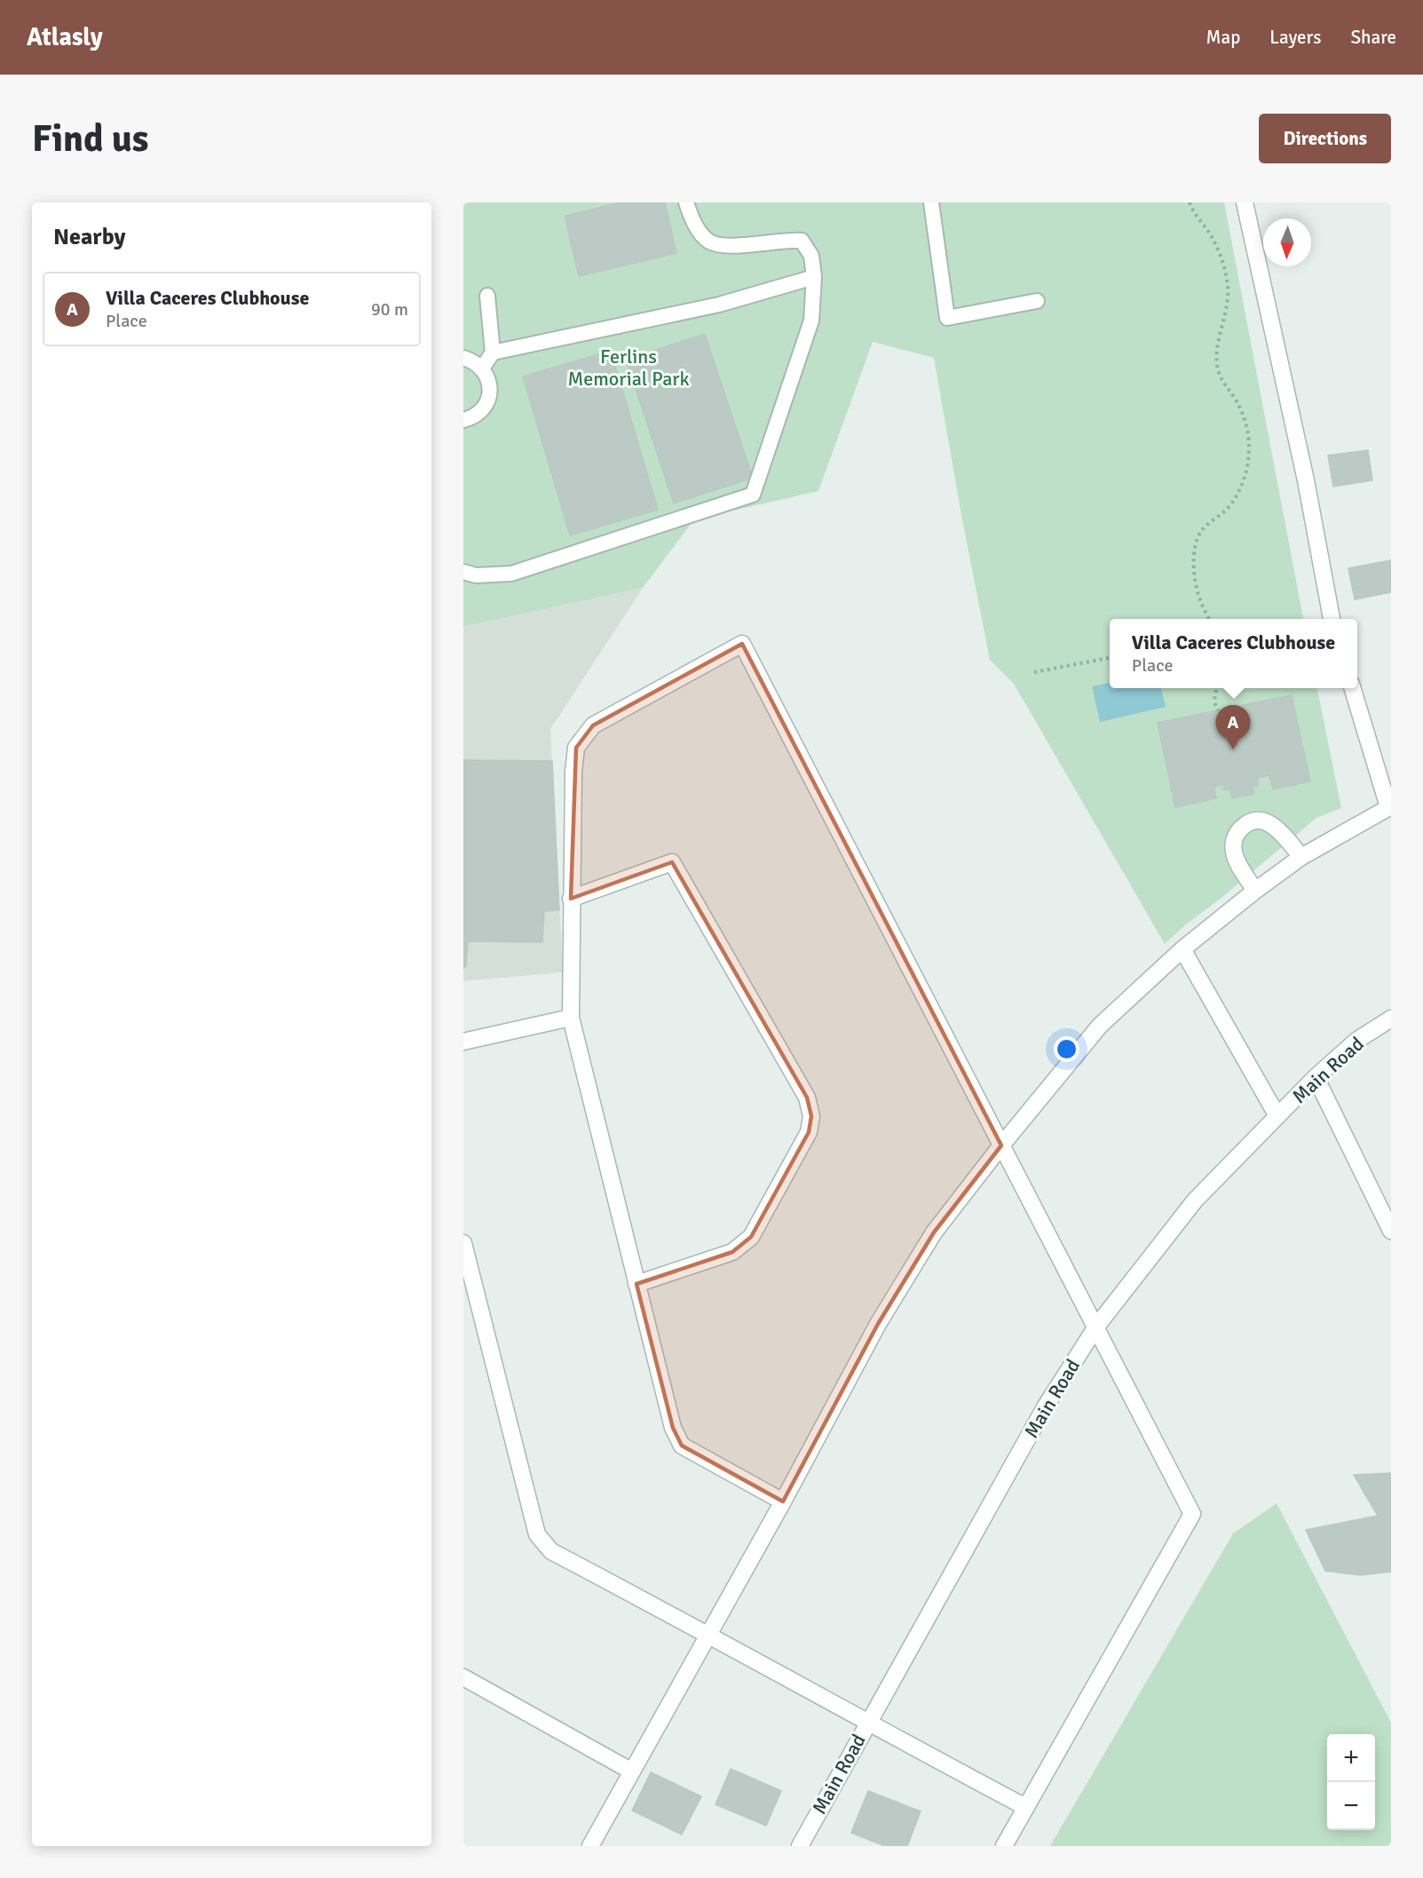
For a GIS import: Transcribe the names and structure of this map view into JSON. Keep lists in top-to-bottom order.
{
  "streets": {
    "street": ["Main Road"]
  },
  "parks": ["Ferlins Memorial Park"],
  "north": "bottom",
  "page": {
    "header": "Atlasly",
    "nav": ["Map", "Layers", "Share"],
    "buttons": "Directions",
    "title": "Find us",
    "heading": "Nearby",
    "list": [
      {
        "mark": "A",
        "name": "Villa Caceres Clubhouse",
        "note": "Place",
        "value": "90 m"
      }
    ],
    "popup": ["Villa Caceres Clubhouse", "Place"],
    "pins": "A",
    "map_buttons": ["+", "−"]
  }
}
